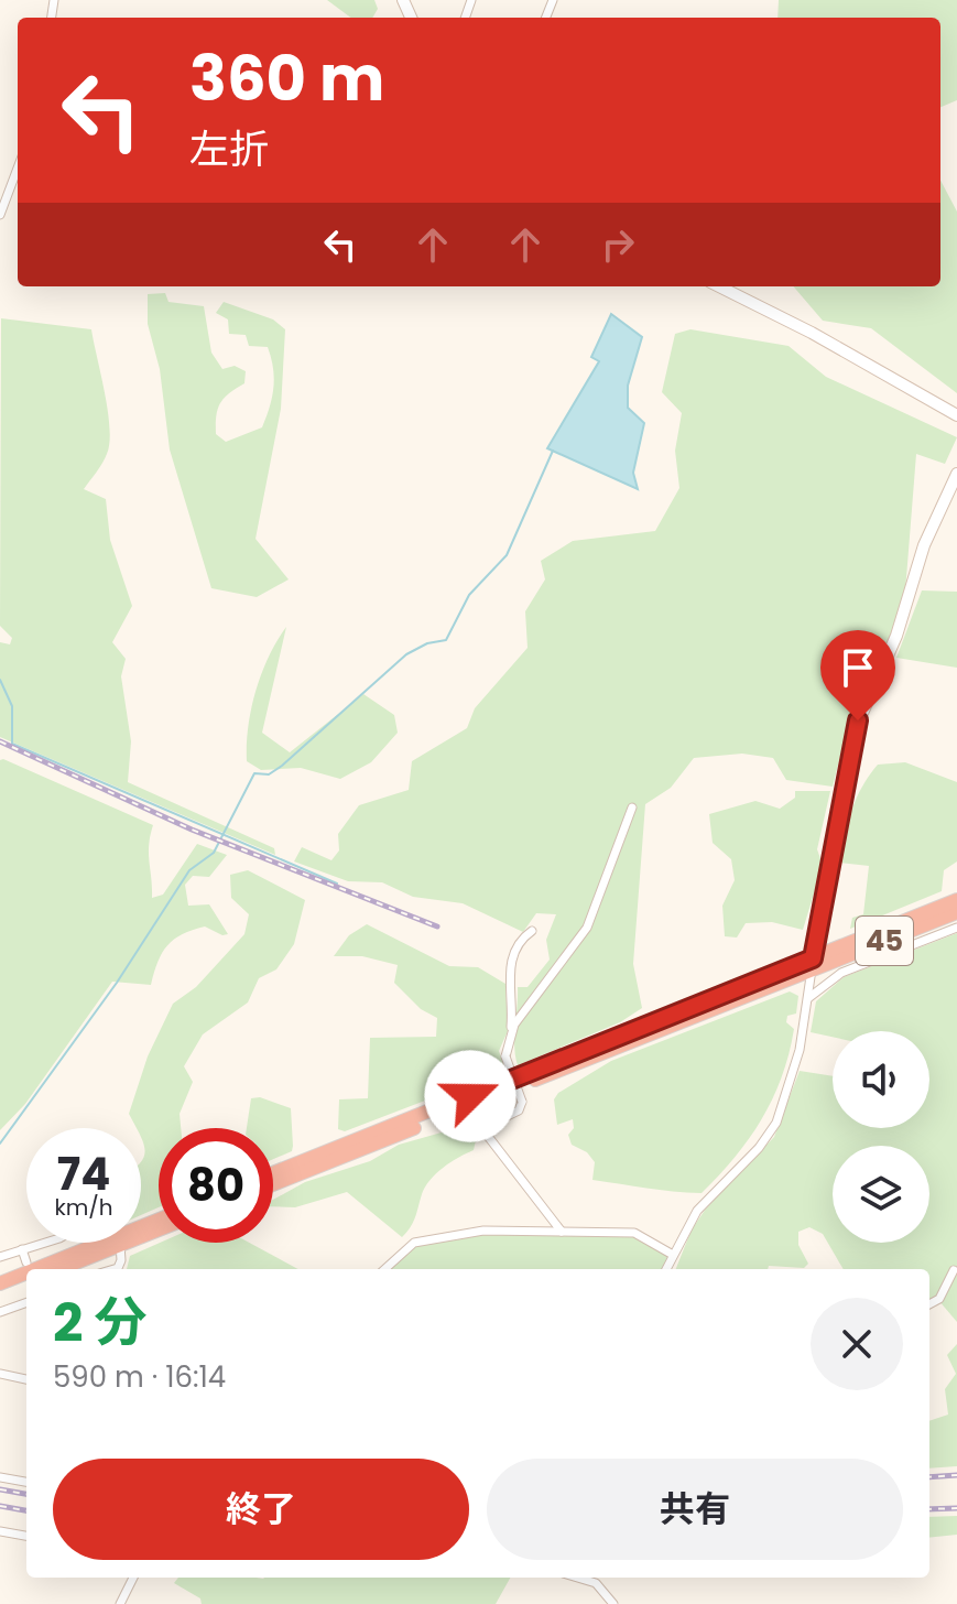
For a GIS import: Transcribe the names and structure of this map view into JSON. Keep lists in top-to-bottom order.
{
  "streets": {
    "highway": ["45"]
  },
  "page": {
    "turn": ["360 m", "左折"],
    "speed": "74 km/h",
    "limit": "80",
    "heading": ["2 分", "590 m · 16:14"],
    "buttons": ["終了", "共有"]
  }
}
